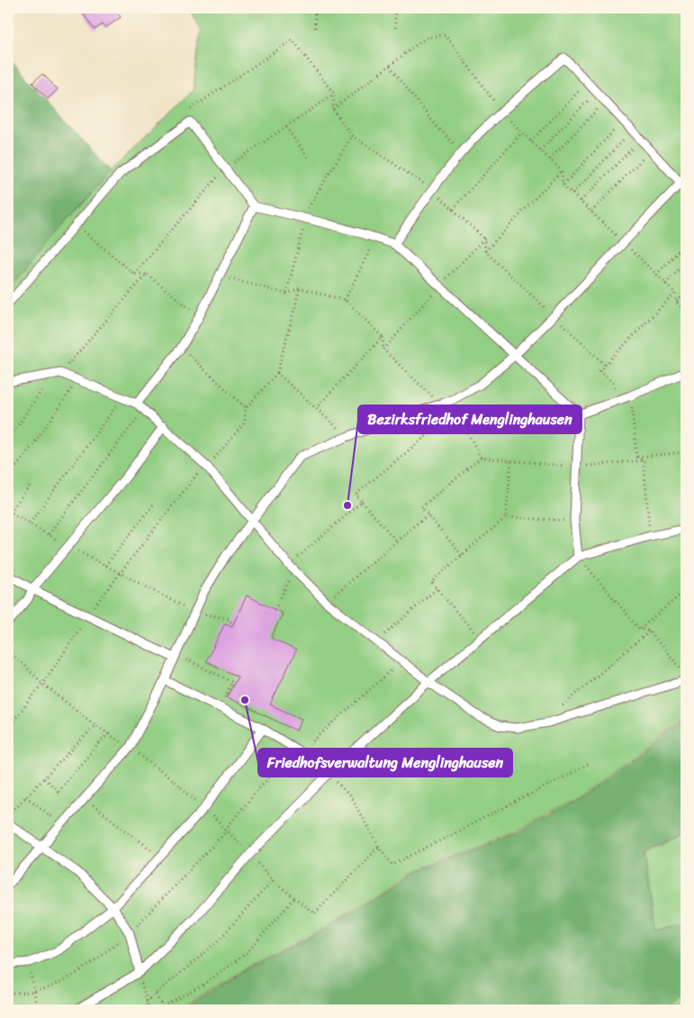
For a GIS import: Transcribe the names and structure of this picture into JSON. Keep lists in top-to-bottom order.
{
  "places": ["Bezirksfriedhof Menglinghausen", "Friedhofsverwaltung Menglinghausen"]
}
